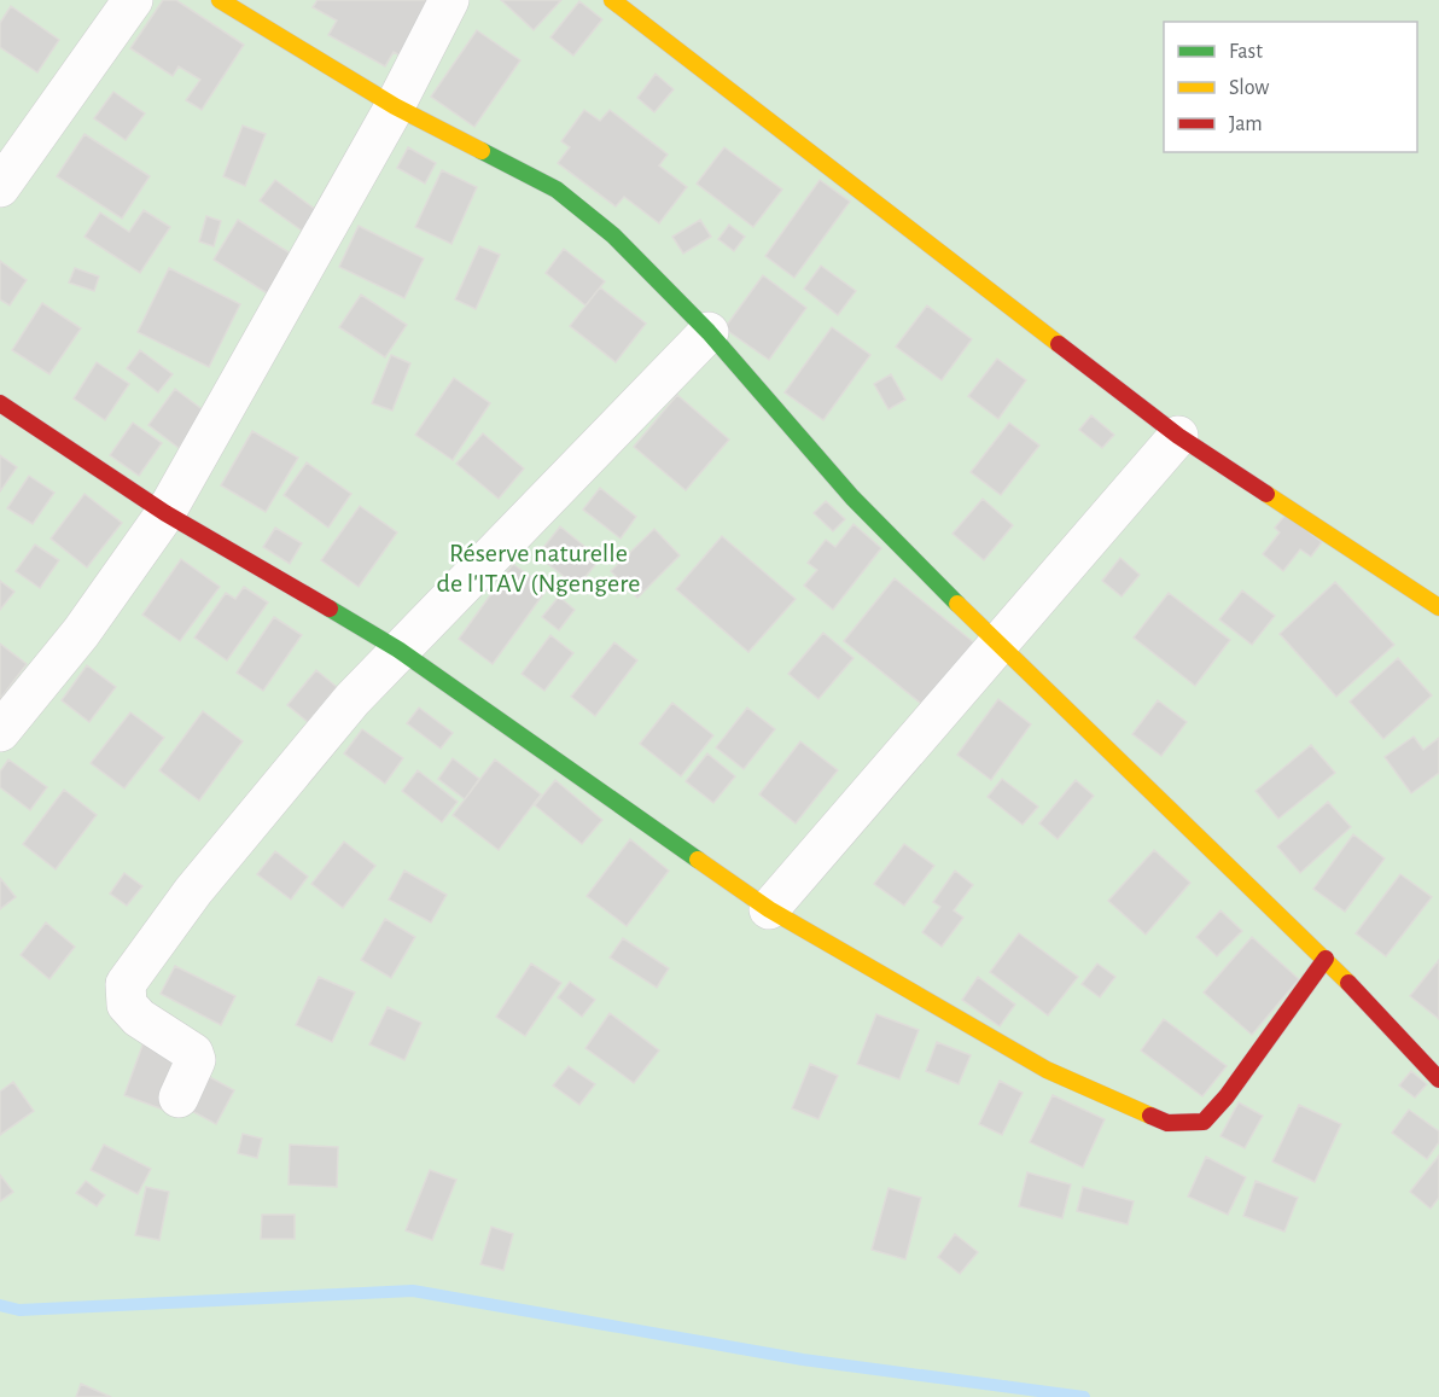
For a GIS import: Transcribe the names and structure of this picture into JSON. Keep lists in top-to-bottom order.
{
  "parks": ["Réserve naturelle de l'ITAV (Ngengere"],
  "legend": ["Fast", "Slow", "Jam"]
}
